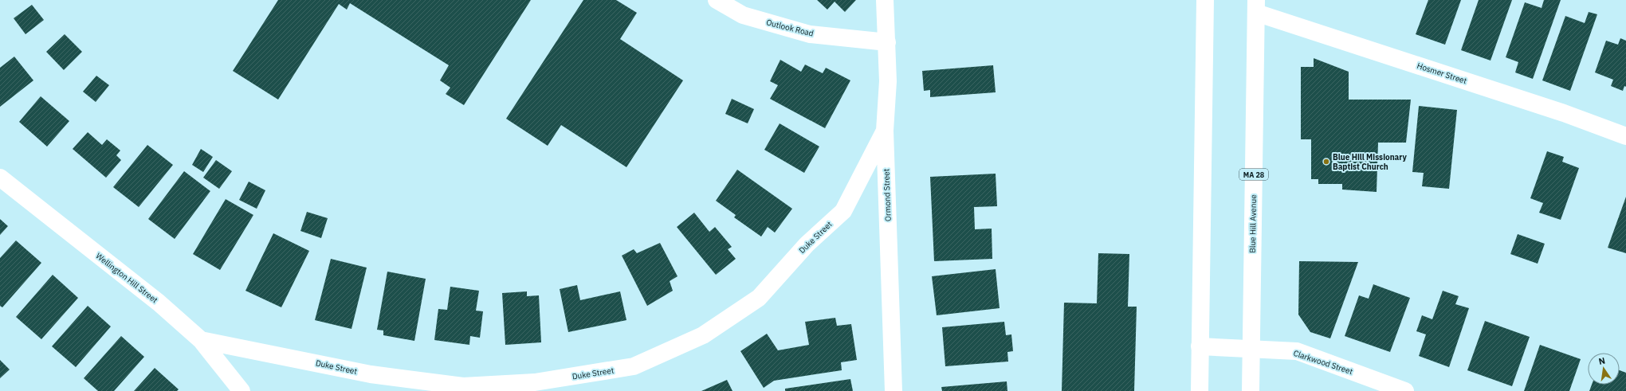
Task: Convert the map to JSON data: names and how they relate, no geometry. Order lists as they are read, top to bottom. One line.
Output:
{"streets":{"main road":["Outlook Road","Hosmer Street","MA 28","Ormond Street","Blue Hill Avenue","Duke Street","Wellington Hill Street","Clarkwood Street"]},"crossings":[["Outlook Road","Ormond Street"],["Hosmer Street","Blue Hill Avenue"],["Ormond Street","Duke Street"],["Blue Hill Avenue","Clarkwood Street"],["Duke Street","Wellington Hill Street"]],"places":["Blue Hill Missionary Baptist Church"],"north":"top"}
